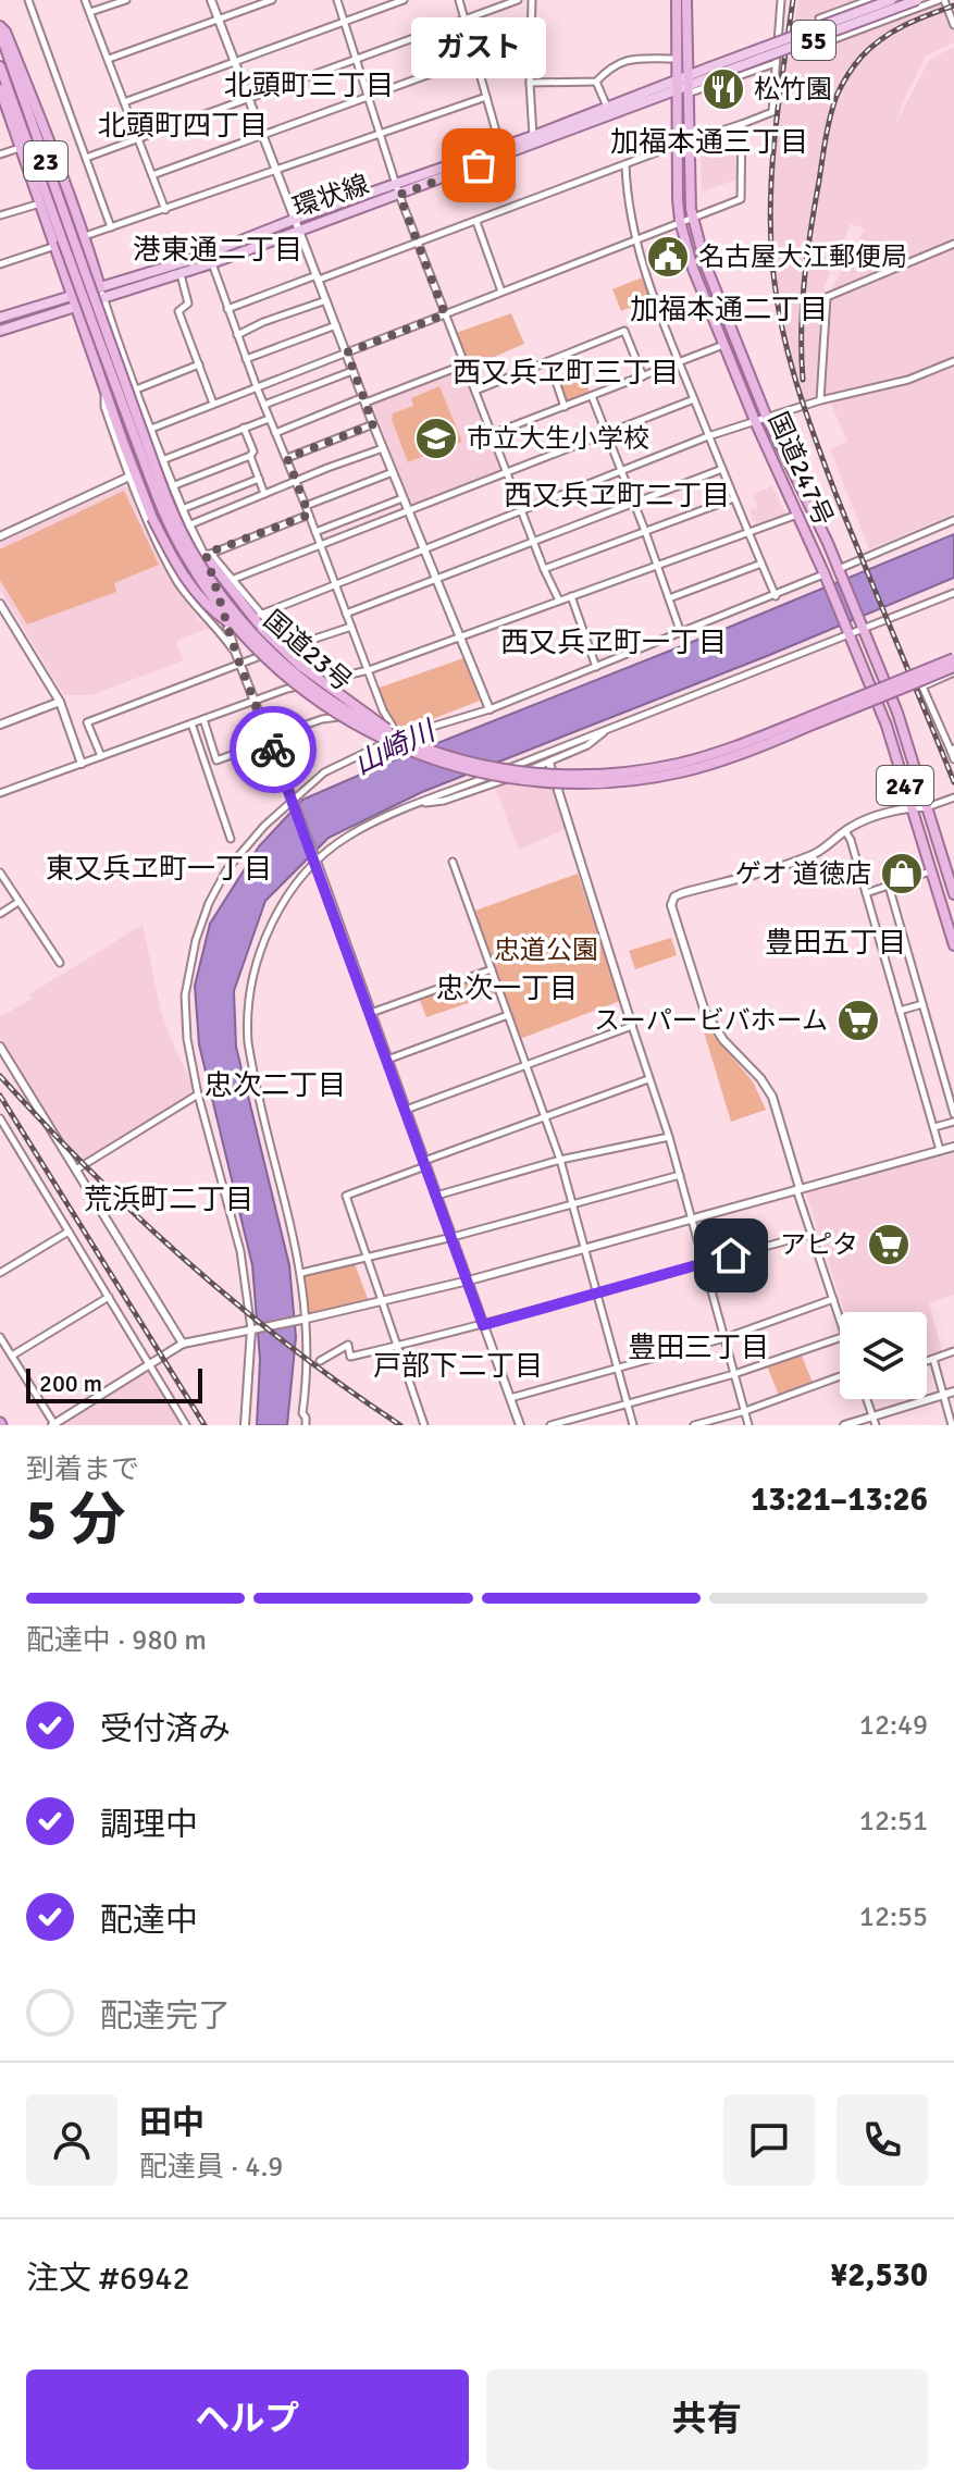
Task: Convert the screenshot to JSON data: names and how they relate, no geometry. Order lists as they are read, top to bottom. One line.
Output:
{"streets":{"highway":["23","国道247号","国道23号","247"],"main road":["55","環状線"]},"crossings":[["環状線","国道247号"]],"districts":["北頭町三丁目","北頭町四丁目","加福本通三丁目","港東通二丁目","加福本通二丁目","西又兵ヱ町三丁目","西又兵ヱ町二丁目","西又兵ヱ町一丁目","東又兵ヱ町一丁目","豊田五丁目","忠次一丁目","忠次二丁目","荒浜町二丁目","豊田三丁目","戸部下二丁目"],"water":["山崎川"],"parks":["忠道公園"],"places":{"restaurant":["松竹園"],"other":["ガスト"],"public building":["名古屋大江郵便局"],"school or university":["市立大生小学校"],"shop":["ゲオ 道徳店"],"supermarket":["スーパービバホーム","アピタ"]},"scale_bar":"200 m","page":{"bubble":"ガスト","scale":"200 m","heading":["5 分","到着まで","13:21–13:26"],"panel":["田中","配達員 · 4.9","注文 #6942","¥2,530"],"bar":"配達中 · 980 m","list":[["受付済み","12:49"],["調理中","12:51"],["配達中","12:55"],"配達完了"],"buttons":["ヘルプ","共有"]}}
